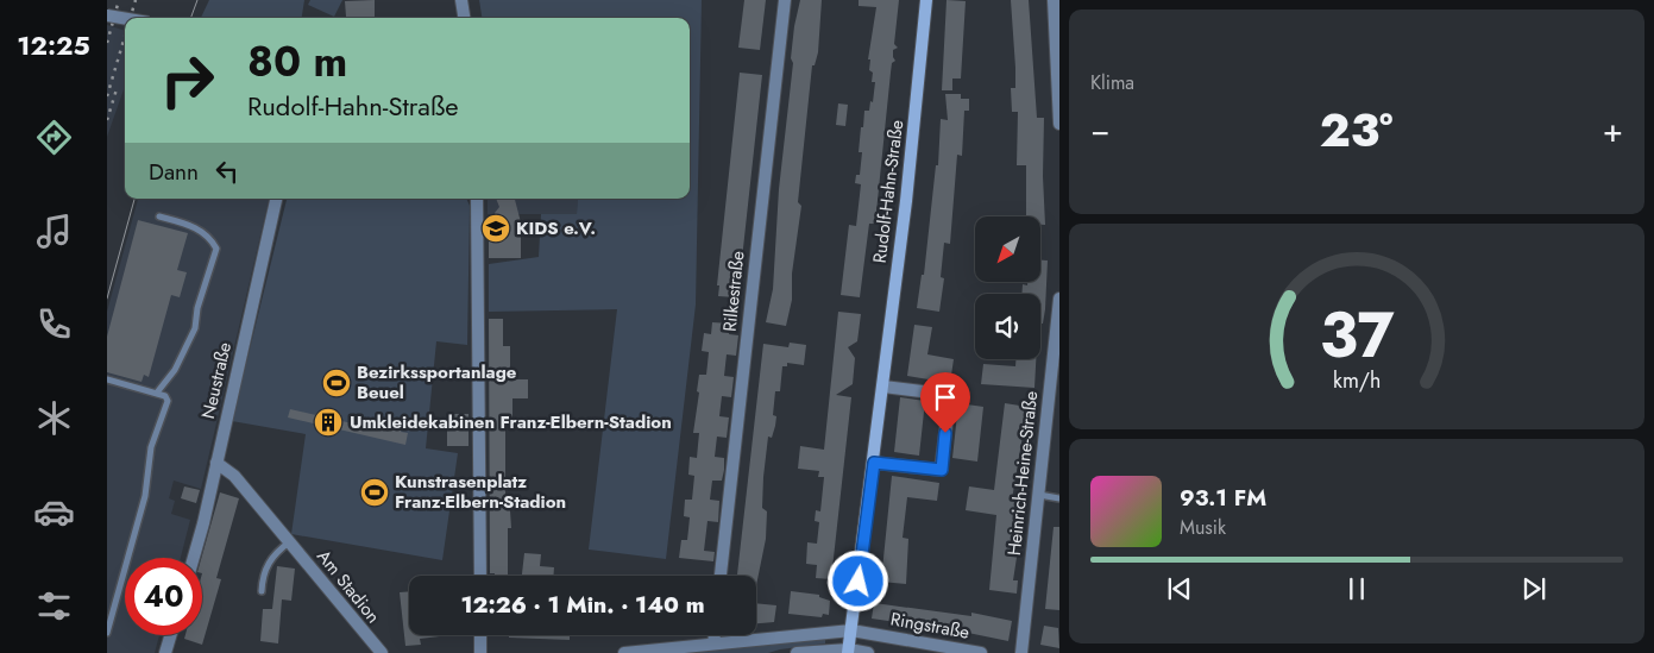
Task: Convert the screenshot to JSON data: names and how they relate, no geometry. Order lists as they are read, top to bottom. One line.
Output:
{"streets":{"street":["Rudolf-Hahn-Straße","Rilkestraße","Neustraße","Heinrich-Heine-Straße","Am Stadion","Ringstraße"]},"crossings":[["Rudolf-Hahn-Straße","Ringstraße"],["Neustraße","Am Stadion"]],"places":{"school or university":["KIDS e.V."],"sports":["Bezirkssportanlage Beuel","Kunstrasenplatz Franz-Elbern-Stadion"],"building":["Umkleidekabinen Franz-Elbern-Stadion"]},"north":"bottom left","page":{"tabs":"12:25","tile":"Klima","turn":["80 m","Rudolf-Hahn-Straße"],"heat":["−","23°","+"],"then":"Dann","song":["93.1 FM","Musik"],"limit":"40","trip":"12:26 · 1 Min. · 140 m","gauge":["37","km/h"]}}
